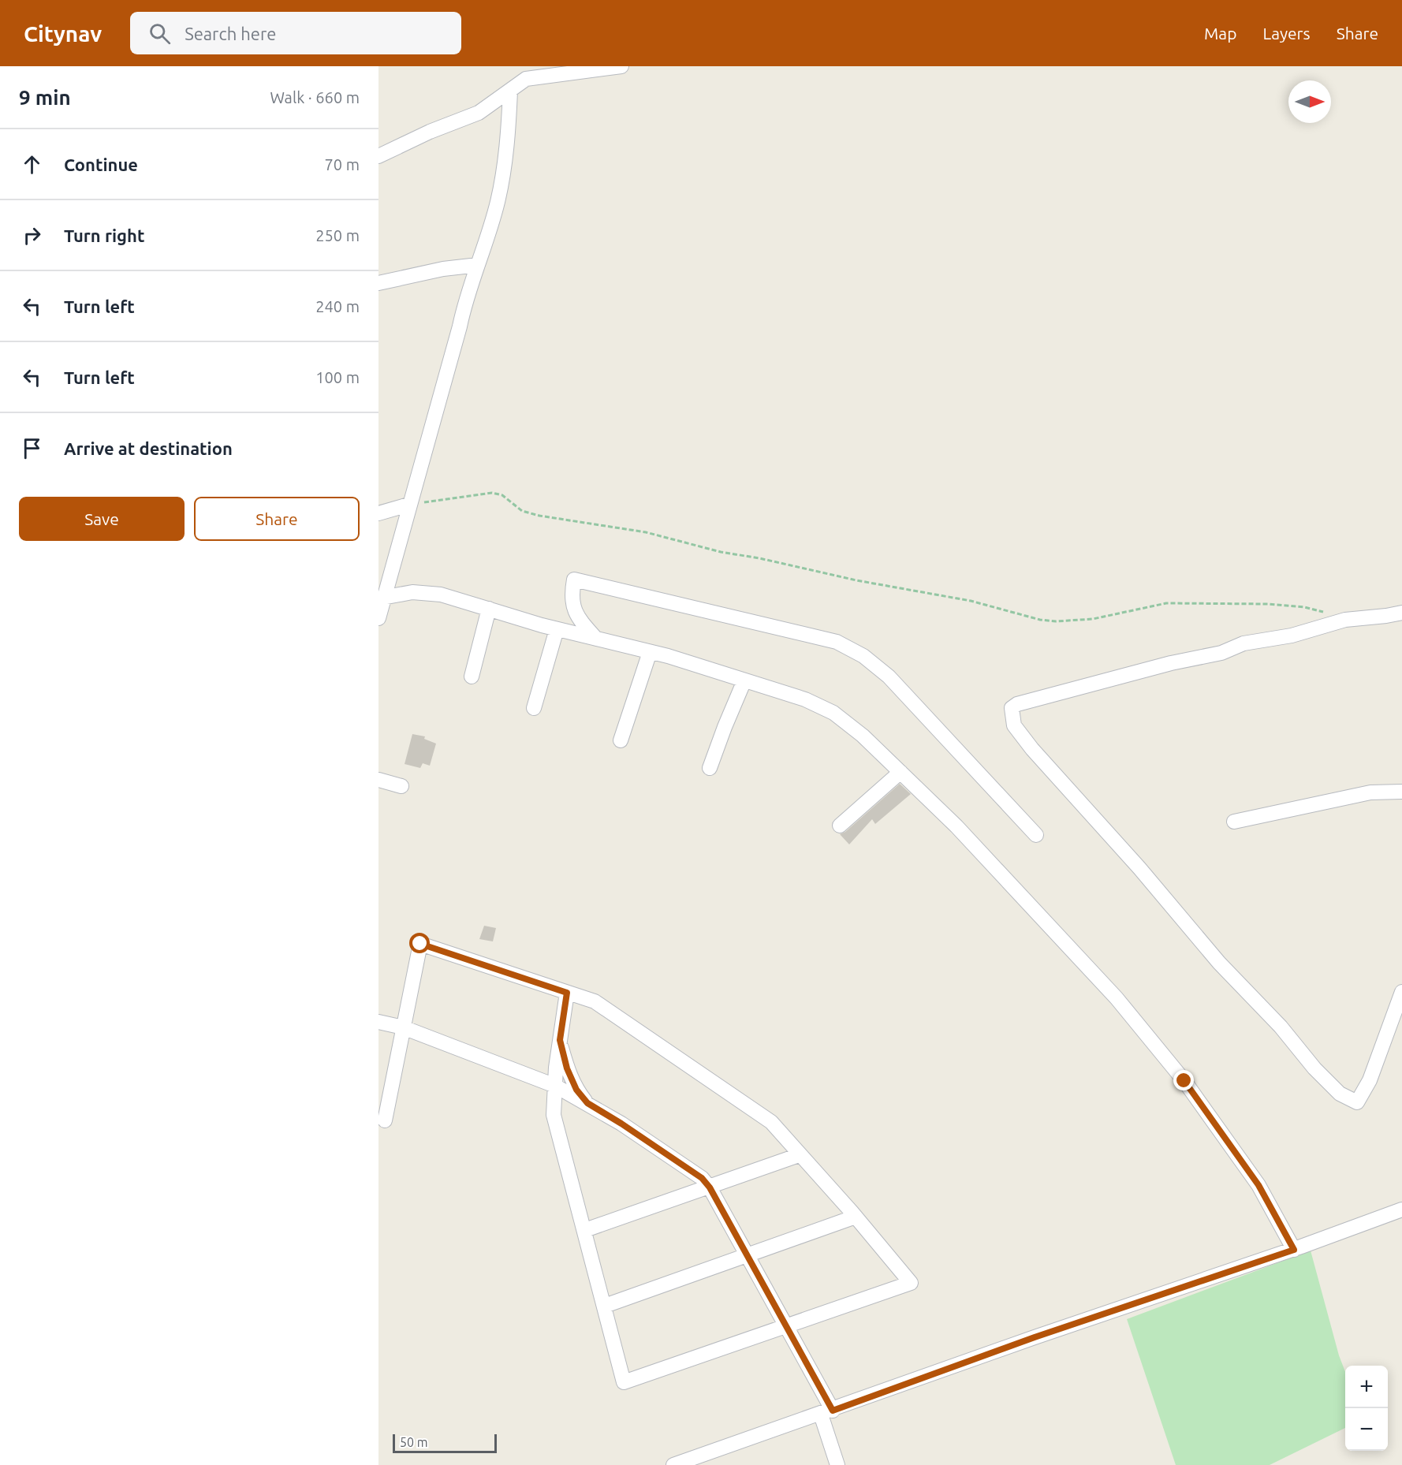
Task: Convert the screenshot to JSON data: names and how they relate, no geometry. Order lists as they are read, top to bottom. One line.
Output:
{"scale_bar":"50 m","north":"right","page":{"header":"Citynav","search":"Search here","nav":["Map","Layers","Share"],"heading":["9 min","Walk · 660 m"],"list":[["Continue","70 m"],["Turn right","250 m"],["Turn left","240 m"],["Turn left","100 m"],"Arrive at destination"],"buttons":["Save","Share"],"map_buttons":["+","−"],"scale":"50 m"}}
